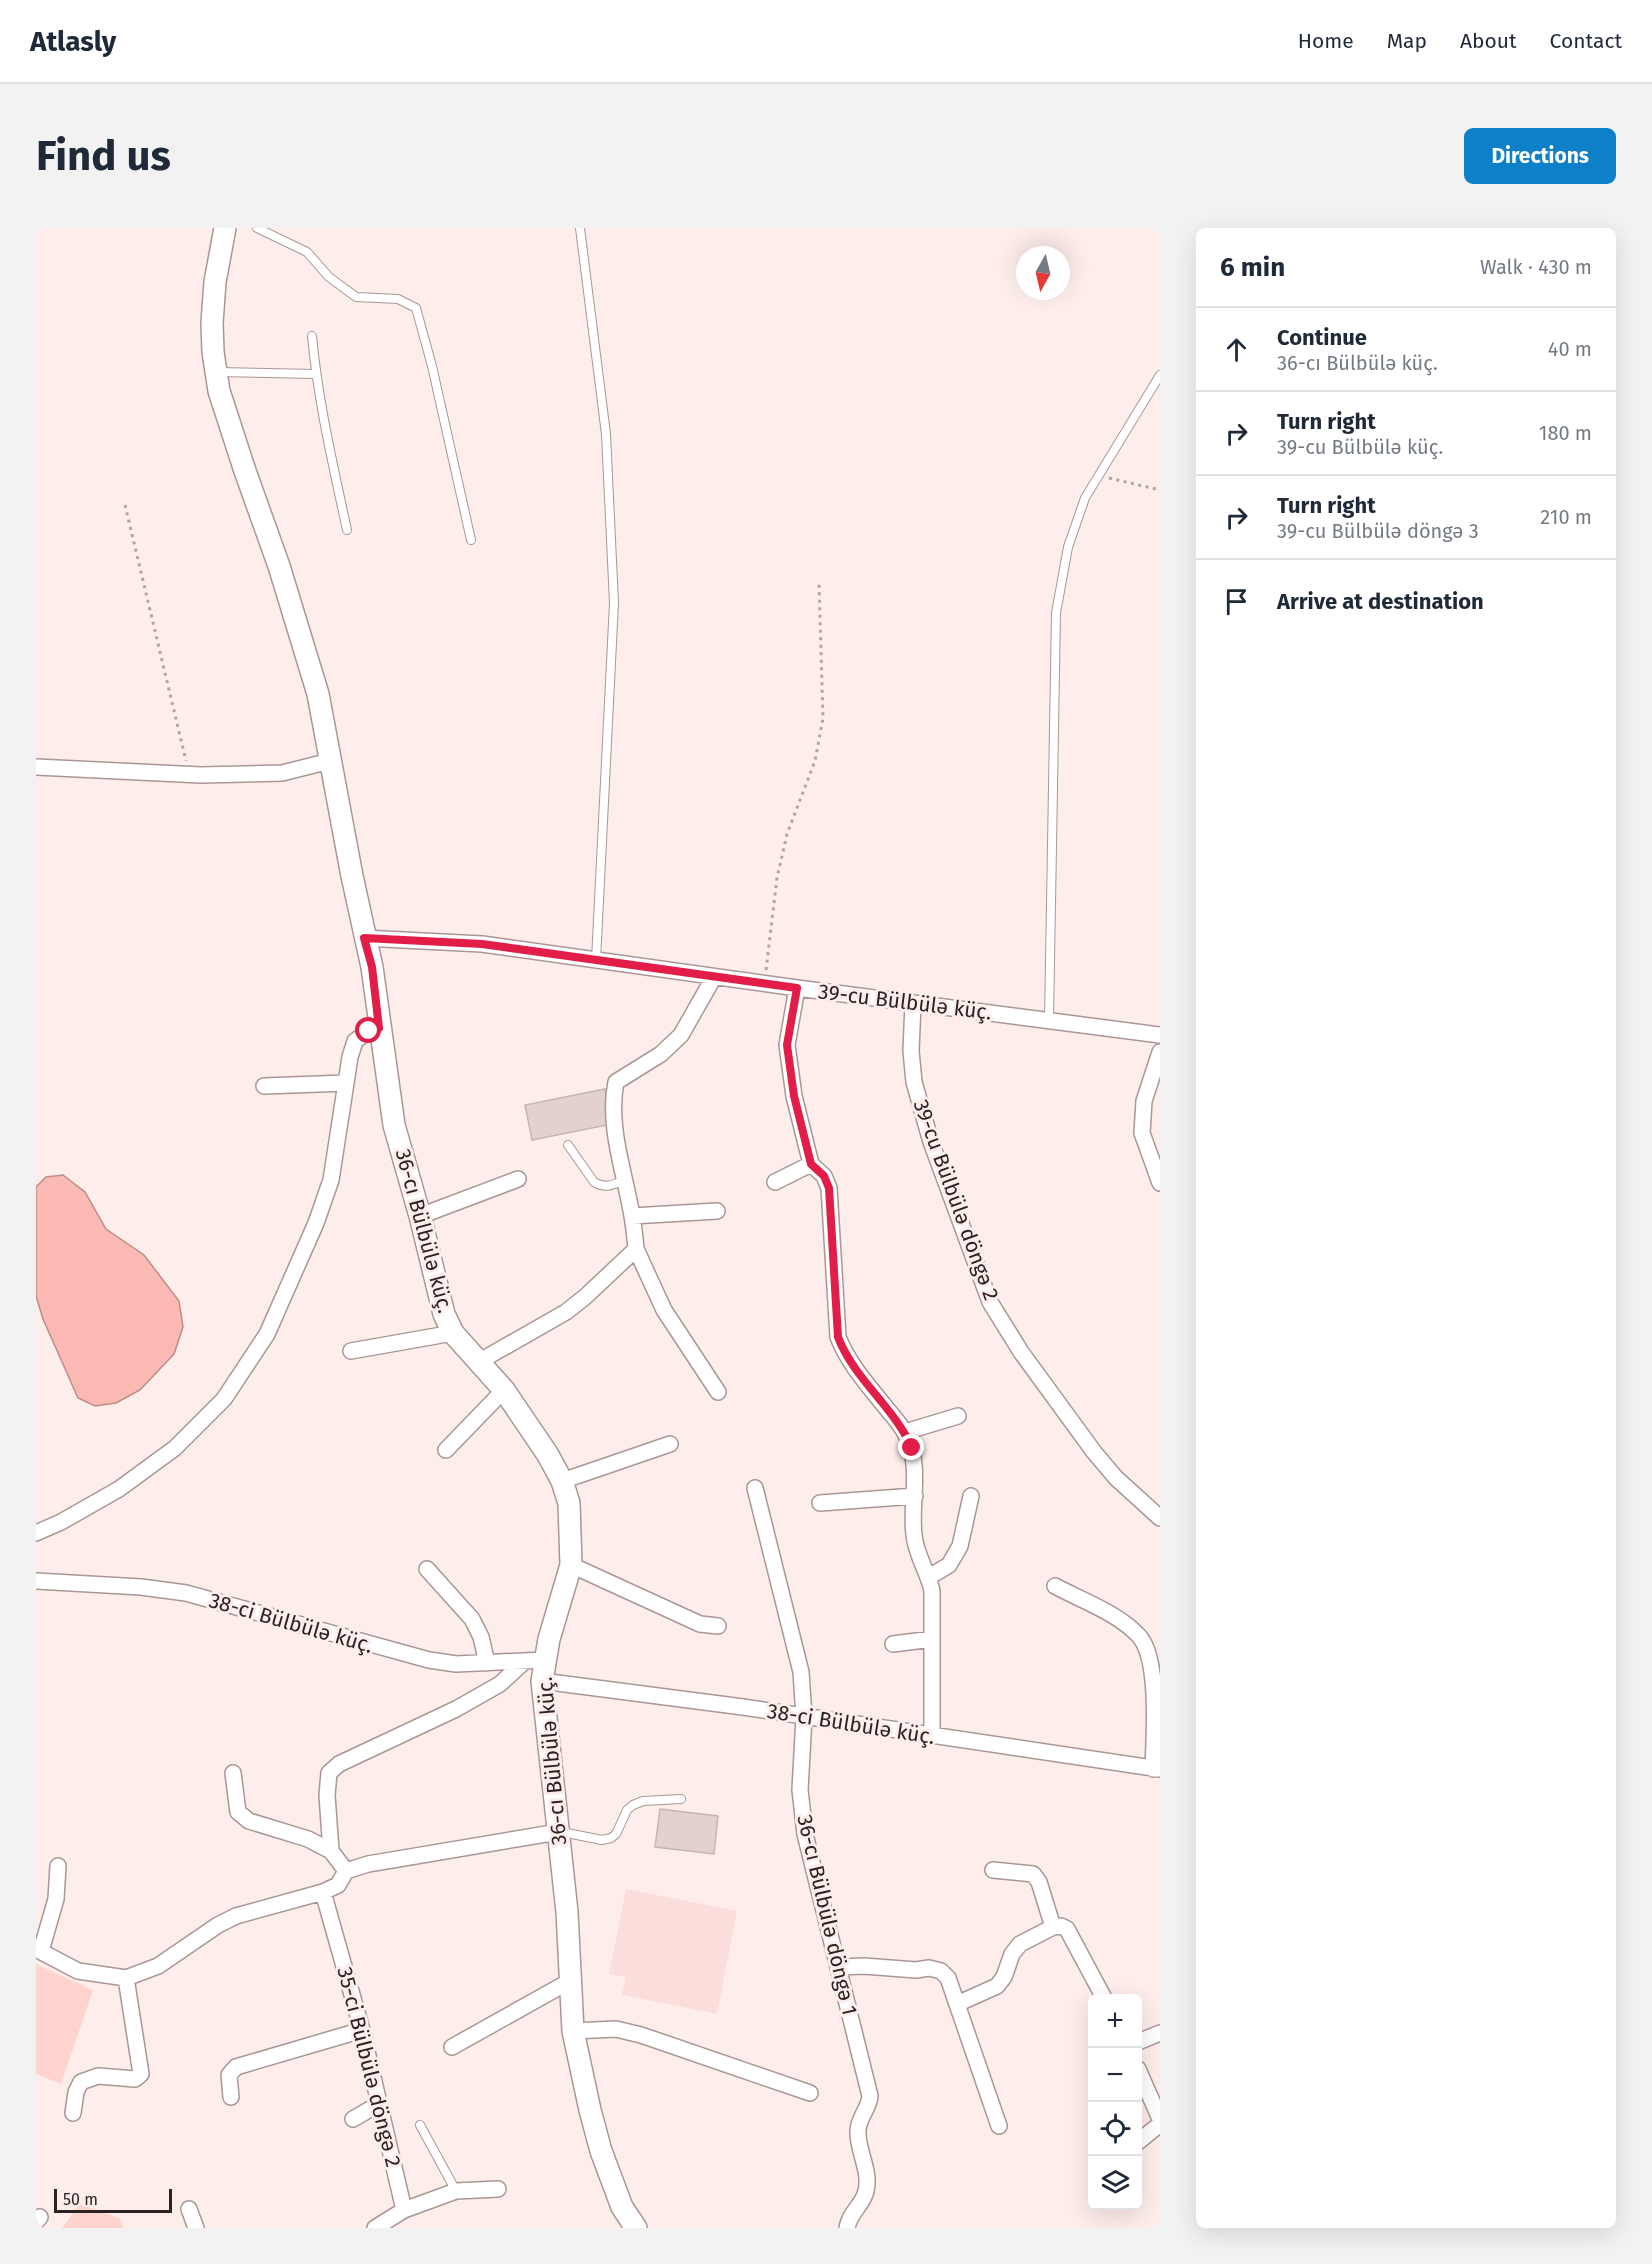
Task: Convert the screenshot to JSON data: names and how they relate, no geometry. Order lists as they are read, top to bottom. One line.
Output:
{"streets":{"street":["39-cu Bülbülə küç.","39-cu Bülbülə döngə 2","36-cı Bülbülə küç.","38-ci Bülbülə küç.","36-cı Bülbülə döngə 1","35-ci Bülbülə döngə 2"]},"crossings":[["39-cu Bülbülə küç.","39-cu Bülbülə döngə 2"],["39-cu Bülbülə küç.","36-cı Bülbülə küç."],["36-cı Bülbülə küç.","38-ci Bülbülə küç."],["38-ci Bülbülə küç.","36-cı Bülbülə döngə 1"]],"scale_bar":"50 m","north":"bottom","page":{"header":"Atlasly","nav":["Home","Map","About","Contact"],"buttons":"Directions","title":"Find us","heading":["6 min","Walk · 430 m"],"list":[["Continue","36-cı Bülbülə küç.","40 m"],["Turn right","39-cu Bülbülə küç.","180 m"],["Turn right","39-cu Bülbülə döngə 3","210 m"],"Arrive at destination"],"map_buttons":["+","−"],"scale":"50 m"}}
